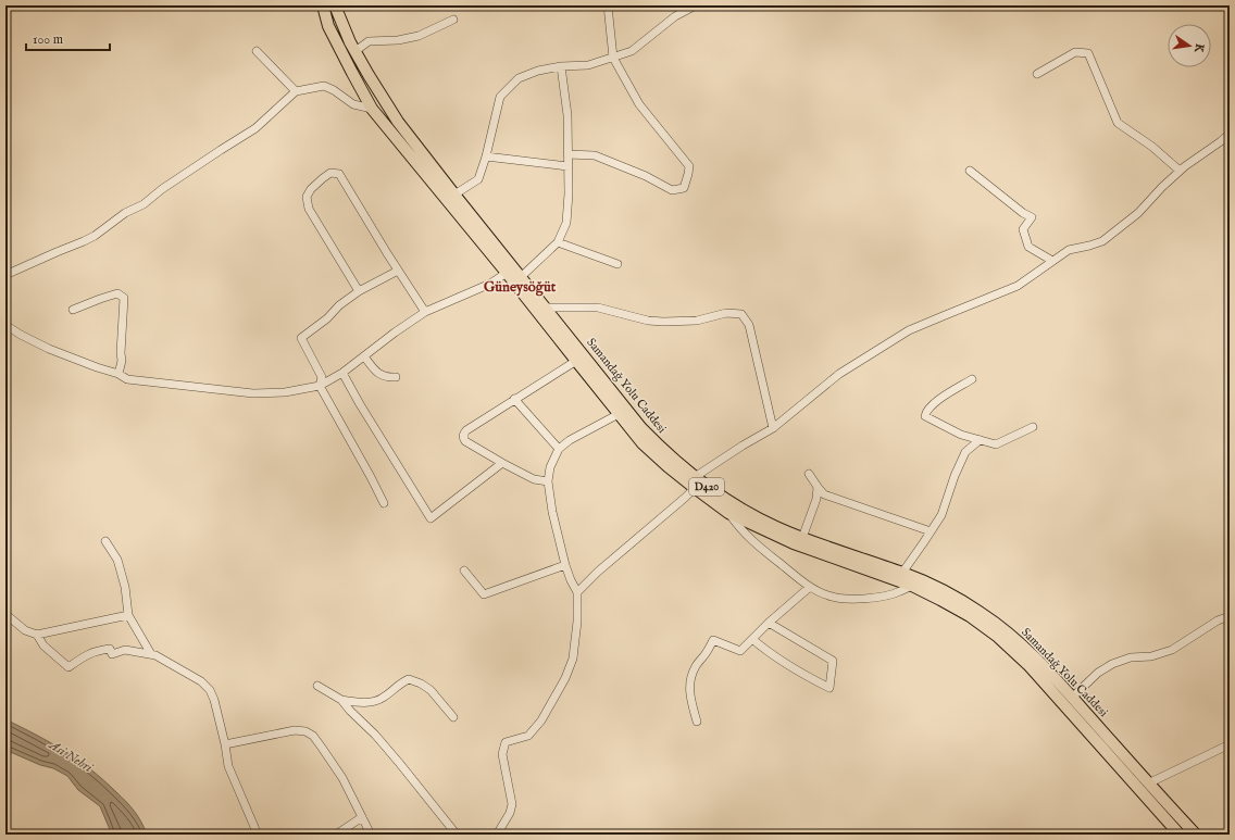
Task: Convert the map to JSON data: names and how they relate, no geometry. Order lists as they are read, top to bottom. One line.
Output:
{"streets":{"highway":["Samandağ Yolu Caddesi","D420"]},"districts":["Güneysöğüt"],"water":["Asi Nehri"],"scale_bar":"100 m","north":"right"}
